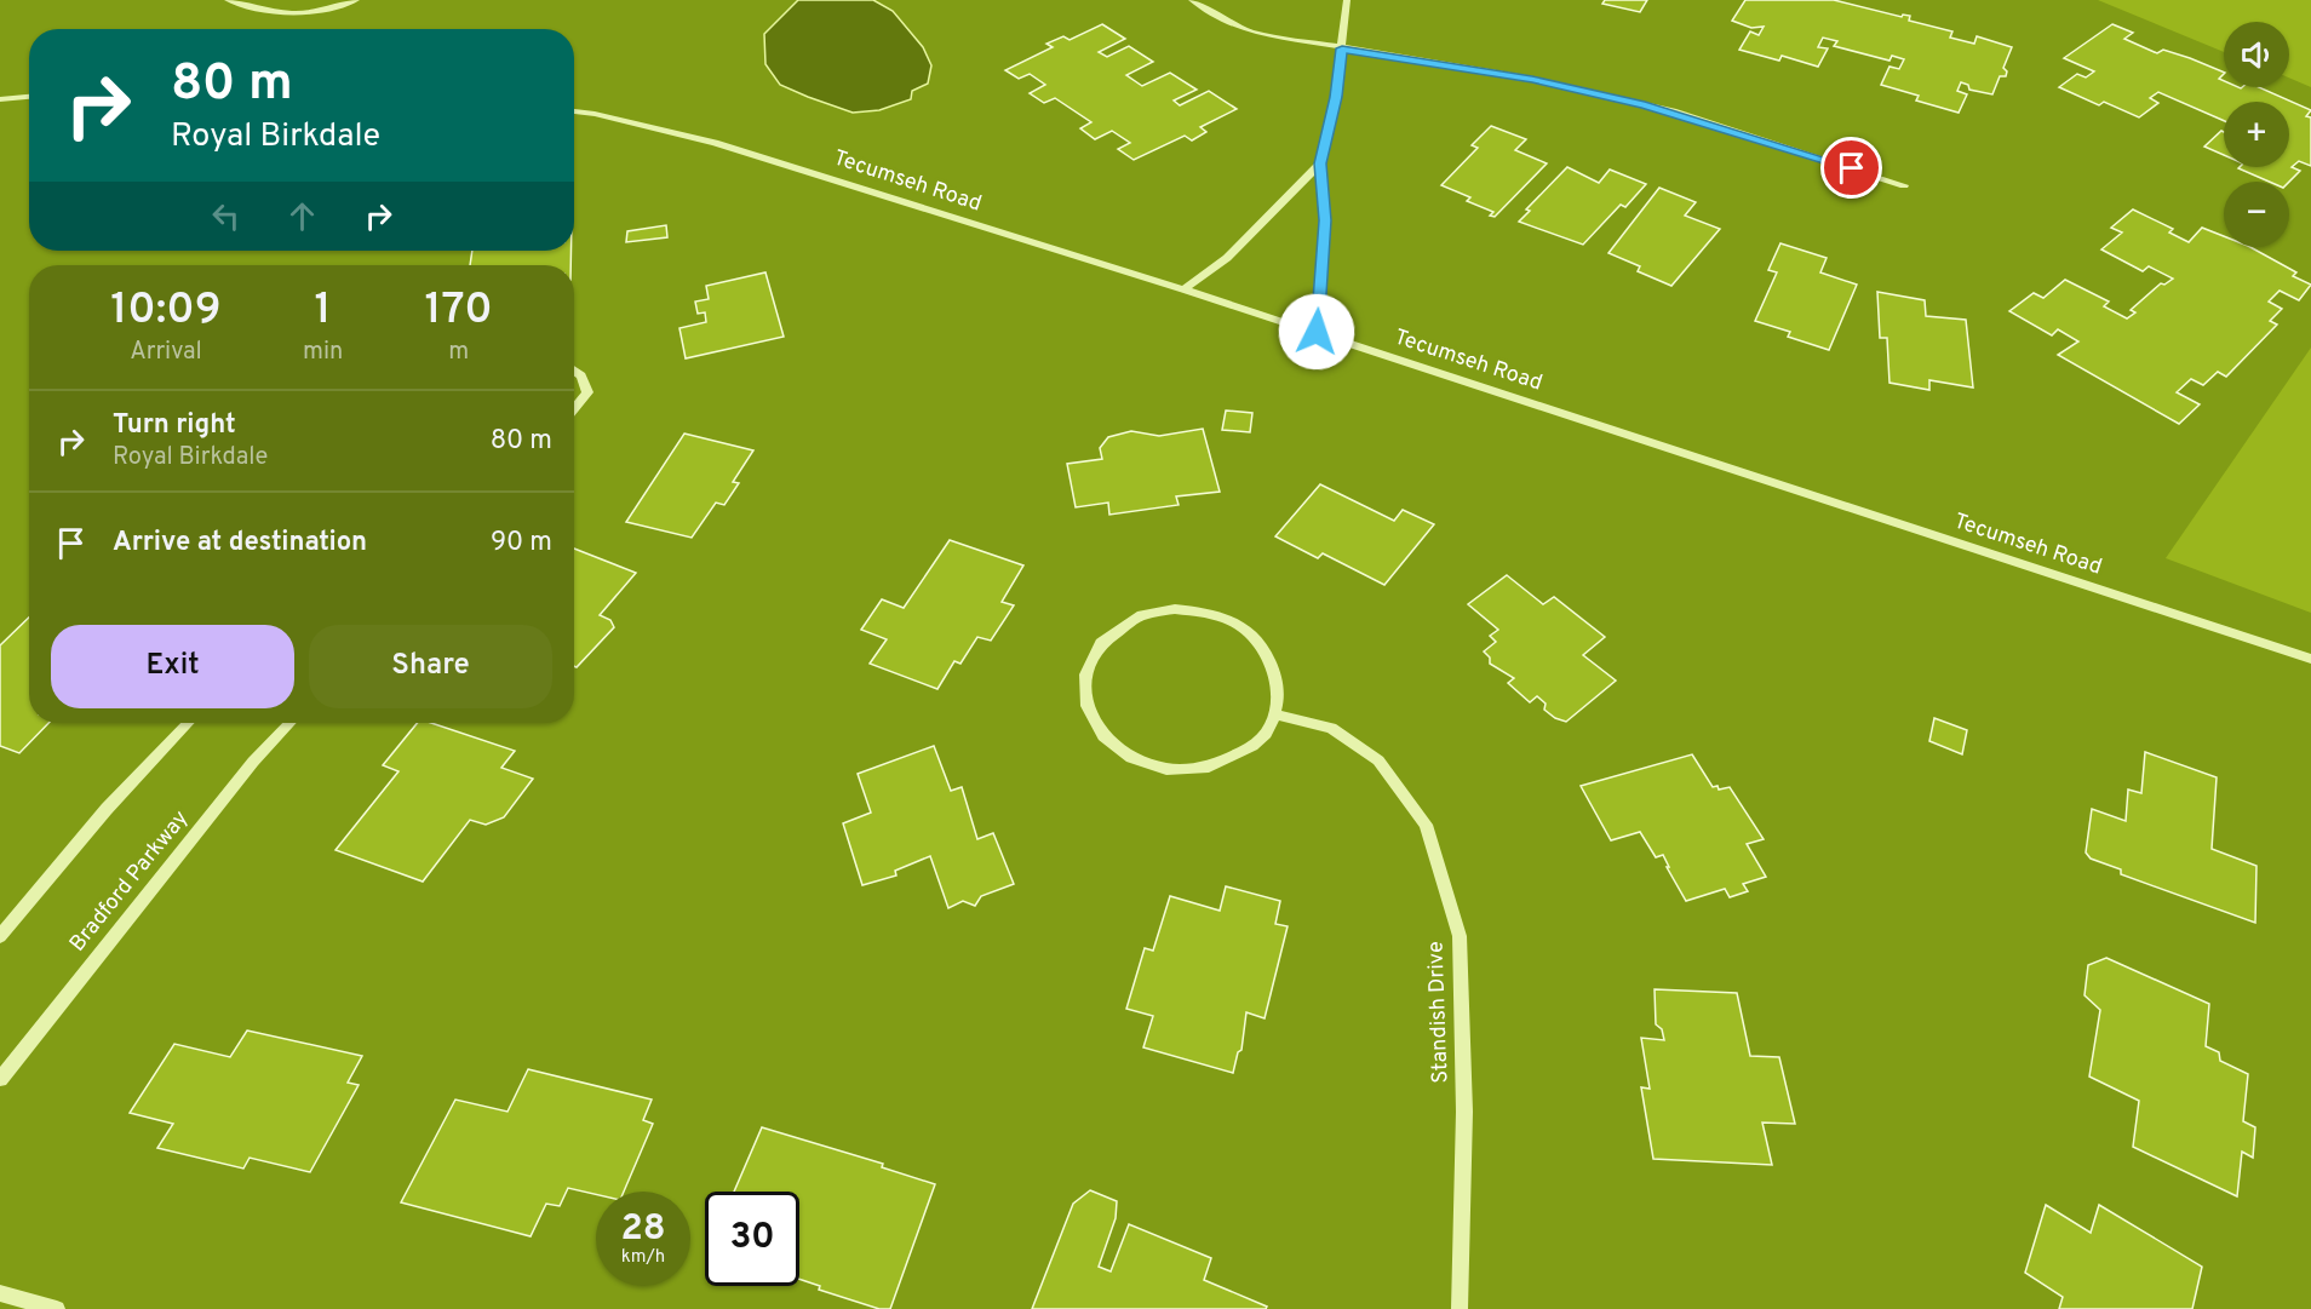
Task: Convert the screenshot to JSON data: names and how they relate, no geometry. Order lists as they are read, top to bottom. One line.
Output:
{"streets":{"street":["Tecumseh Road","Bradford Parkway","Standish Drive"]},"page":{"map_buttons":["+","−"],"turn":["80 m","Royal Birkdale"],"eta":["10:09","Arrival","1","min","170","m"],"list":[{"name":"Turn right","note":"Royal Birkdale","value":"80 m"},{"name":"Arrive at destination","value":"90 m"}],"buttons":["Exit","Share"],"speed":"28 km/h","limit":"30"}}
